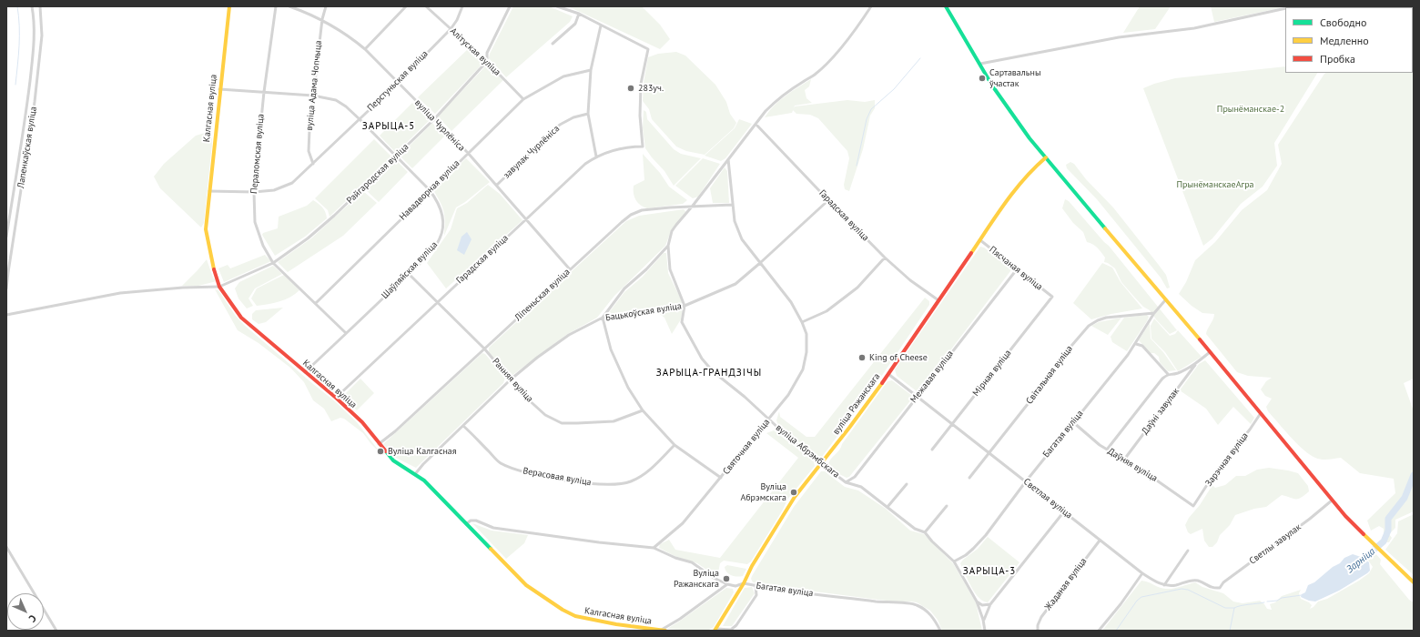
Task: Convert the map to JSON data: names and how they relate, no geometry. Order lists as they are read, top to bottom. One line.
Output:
{"streets":{"street":["Алітуская вуліца","Перстуньская вуліца","вуліца Адама Чопчыца","Калгасная вуліца","вуліца Чурлёніса","Лапенкаўская вуліца","завулак Чурлёніса","Пераломская вуліца","Райгародская вуліца","Навадворная вуліца","Гарадская вуліца","Пясчаная вуліца","Шаўляйская вуліца","Ліпеньская вуліца","Бацькоўская вуліца","Мірная вуліца","Світальная вуліца","Межавая вуліца","Ранняя вуліца","вуліца Ражанскага","Даўні завулак","Багатая вуліца","Святочная вуліца","вуліца Абрэмбскага","Зарэчная вуліца","Даўняя вуліца","Верасовая вуліца","Светлая вуліца","Светлы завулак","Жаданая вуліца"]},"crossings":[["Алітуская вуліца","Перстуньская вуліца"],["Алітуская вуліца","Райгародская вуліца"],["Алітуская вуліца","Навадворная вуліца"],["Перстуньская вуліца","вуліца Адама Чопчыца"],["Перстуньская вуліца","Калгасная вуліца"],["Перстуньская вуліца","вуліца Чурлёніса"],["Перстуньская вуліца","Пераломская вуліца"],["Перстуньская вуліца","Шаўляйская вуліца"],["вуліца Адама Чопчыца","вуліца Чурлёніса"],["вуліца Адама Чопчыца","Шаўляйская вуліца"],["Калгасная вуліца","Райгародская вуліца"],["Калгасная вуліца","Гарадская вуліца"],["Калгасная вуліца","Шаўляйская вуліца"],["Калгасная вуліца","Ліпеньская вуліца"],["Калгасная вуліца","Бацькоўская вуліца"],["вуліца Чурлёніса","завулак Чурлёніса"],["вуліца Чурлёніса","Райгародская вуліца"],["вуліца Чурлёніса","Навадворная вуліца"],["вуліца Чурлёніса","Гарадская вуліца"],["вуліца Чурлёніса","Ліпеньская вуліца"],["Пераломская вуліца","Райгародская вуліца"],["Пераломская вуліца","Навадворная вуліца"],["Пераломская вуліца","Шаўляйская вуліца"],["Райгародская вуліца","Шаўляйская вуліца"],["Навадворная вуліца","Шаўляйская вуліца"],["Гарадская вуліца","Бацькоўская вуліца"],["Гарадская вуліца","Ранняя вуліца"],["Гарадская вуліца","вуліца Ражанскага"],["Пясчаная вуліца","Мірная вуліца"],["Пясчаная вуліца","Межавая вуліца"],["Пясчаная вуліца","вуліца Ражанскага"],["Шаўляйская вуліца","Ранняя вуліца"],["Ліпеньская вуліца","Ранняя вуліца"],["Ліпеньская вуліца","Святочная вуліца"],["Бацькоўская вуліца","Ранняя вуліца"],["Бацькоўская вуліца","Святочная вуліца"],["Бацькоўская вуліца","вуліца Абрэмбскага"],["Бацькоўская вуліца","Верасовая вуліца"],["Мірная вуліца","Светлая вуліца"],["Світальная вуліца","Багатая вуліца"],["Світальная вуліца","Светлая вуліца"],["Межавая вуліца","вуліца Абрэмбскага"],["Межавая вуліца","Светлая вуліца"],["вуліца Ражанскага","Багатая вуліца"],["вуліца Ражанскага","вуліца Абрэмбскага"],["вуліца Ражанскага","Светлая вуліца"],["Даўні завулак","Даўняя вуліца"],["Багатая вуліца","Святочная вуліца"],["Багатая вуліца","вуліца Абрэмбскага"],["Багатая вуліца","Даўняя вуліца"],["Багатая вуліца","Светлая вуліца"],["Святочная вуліца","вуліца Абрэмбскага"],["Зарэчная вуліца","Даўняя вуліца"],["Светлая вуліца","Светлы завулак"],["Светлая вуліца","Жаданая вуліца"]],"districts":["ЗАРЫЦА-5","ЗАРЫЦА-ГРАНДЗІЧЫ","ЗАРЫЦА-3"],"water":["Зарніца"],"parks":["Прынёманскае-2","ПрынёманскаеАгра"],"places":["Сартавальны ўчастак","283уч.","King of Cheese","Вуліца Калгасная","Вуліца Абрэмскага","Вуліца Ражанскага"],"legend":["Свободно","Медленно","Пробка"],"north":"bottom right"}
